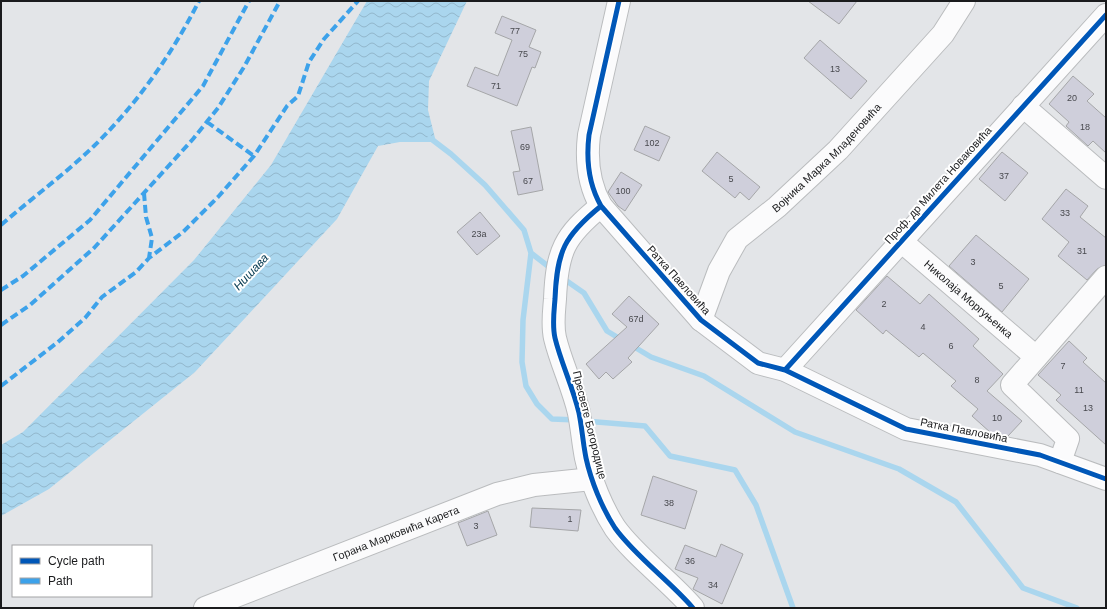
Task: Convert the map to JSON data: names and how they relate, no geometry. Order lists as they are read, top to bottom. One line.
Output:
{"streets":{"street":["Војника Марка Младеновића","Проф. др Милета Новаковића","Ратка Павловића","Николаја Моргуњенка","Пресвете Богородице","Горана Марковића Карета"]},"crossings":[["Војника Марка Младеновића","Ратка Павловића"],["Проф. др Милета Новаковића","Ратка Павловића"],["Проф. др Милета Новаковића","Николаја Моргуњенка"],["Ратка Павловића","Пресвете Богородице"],["Пресвете Богородице","Горана Марковића Карета"]],"water":["Нишава"],"house_numbers":["77","75","13","71","20","18","102","69","37","5","67","100","33","23a","31","3","5","2","67d","4","6","7","8","11","13","10","38","1","3","36","34"],"legend":["Cycle path","Path"]}
